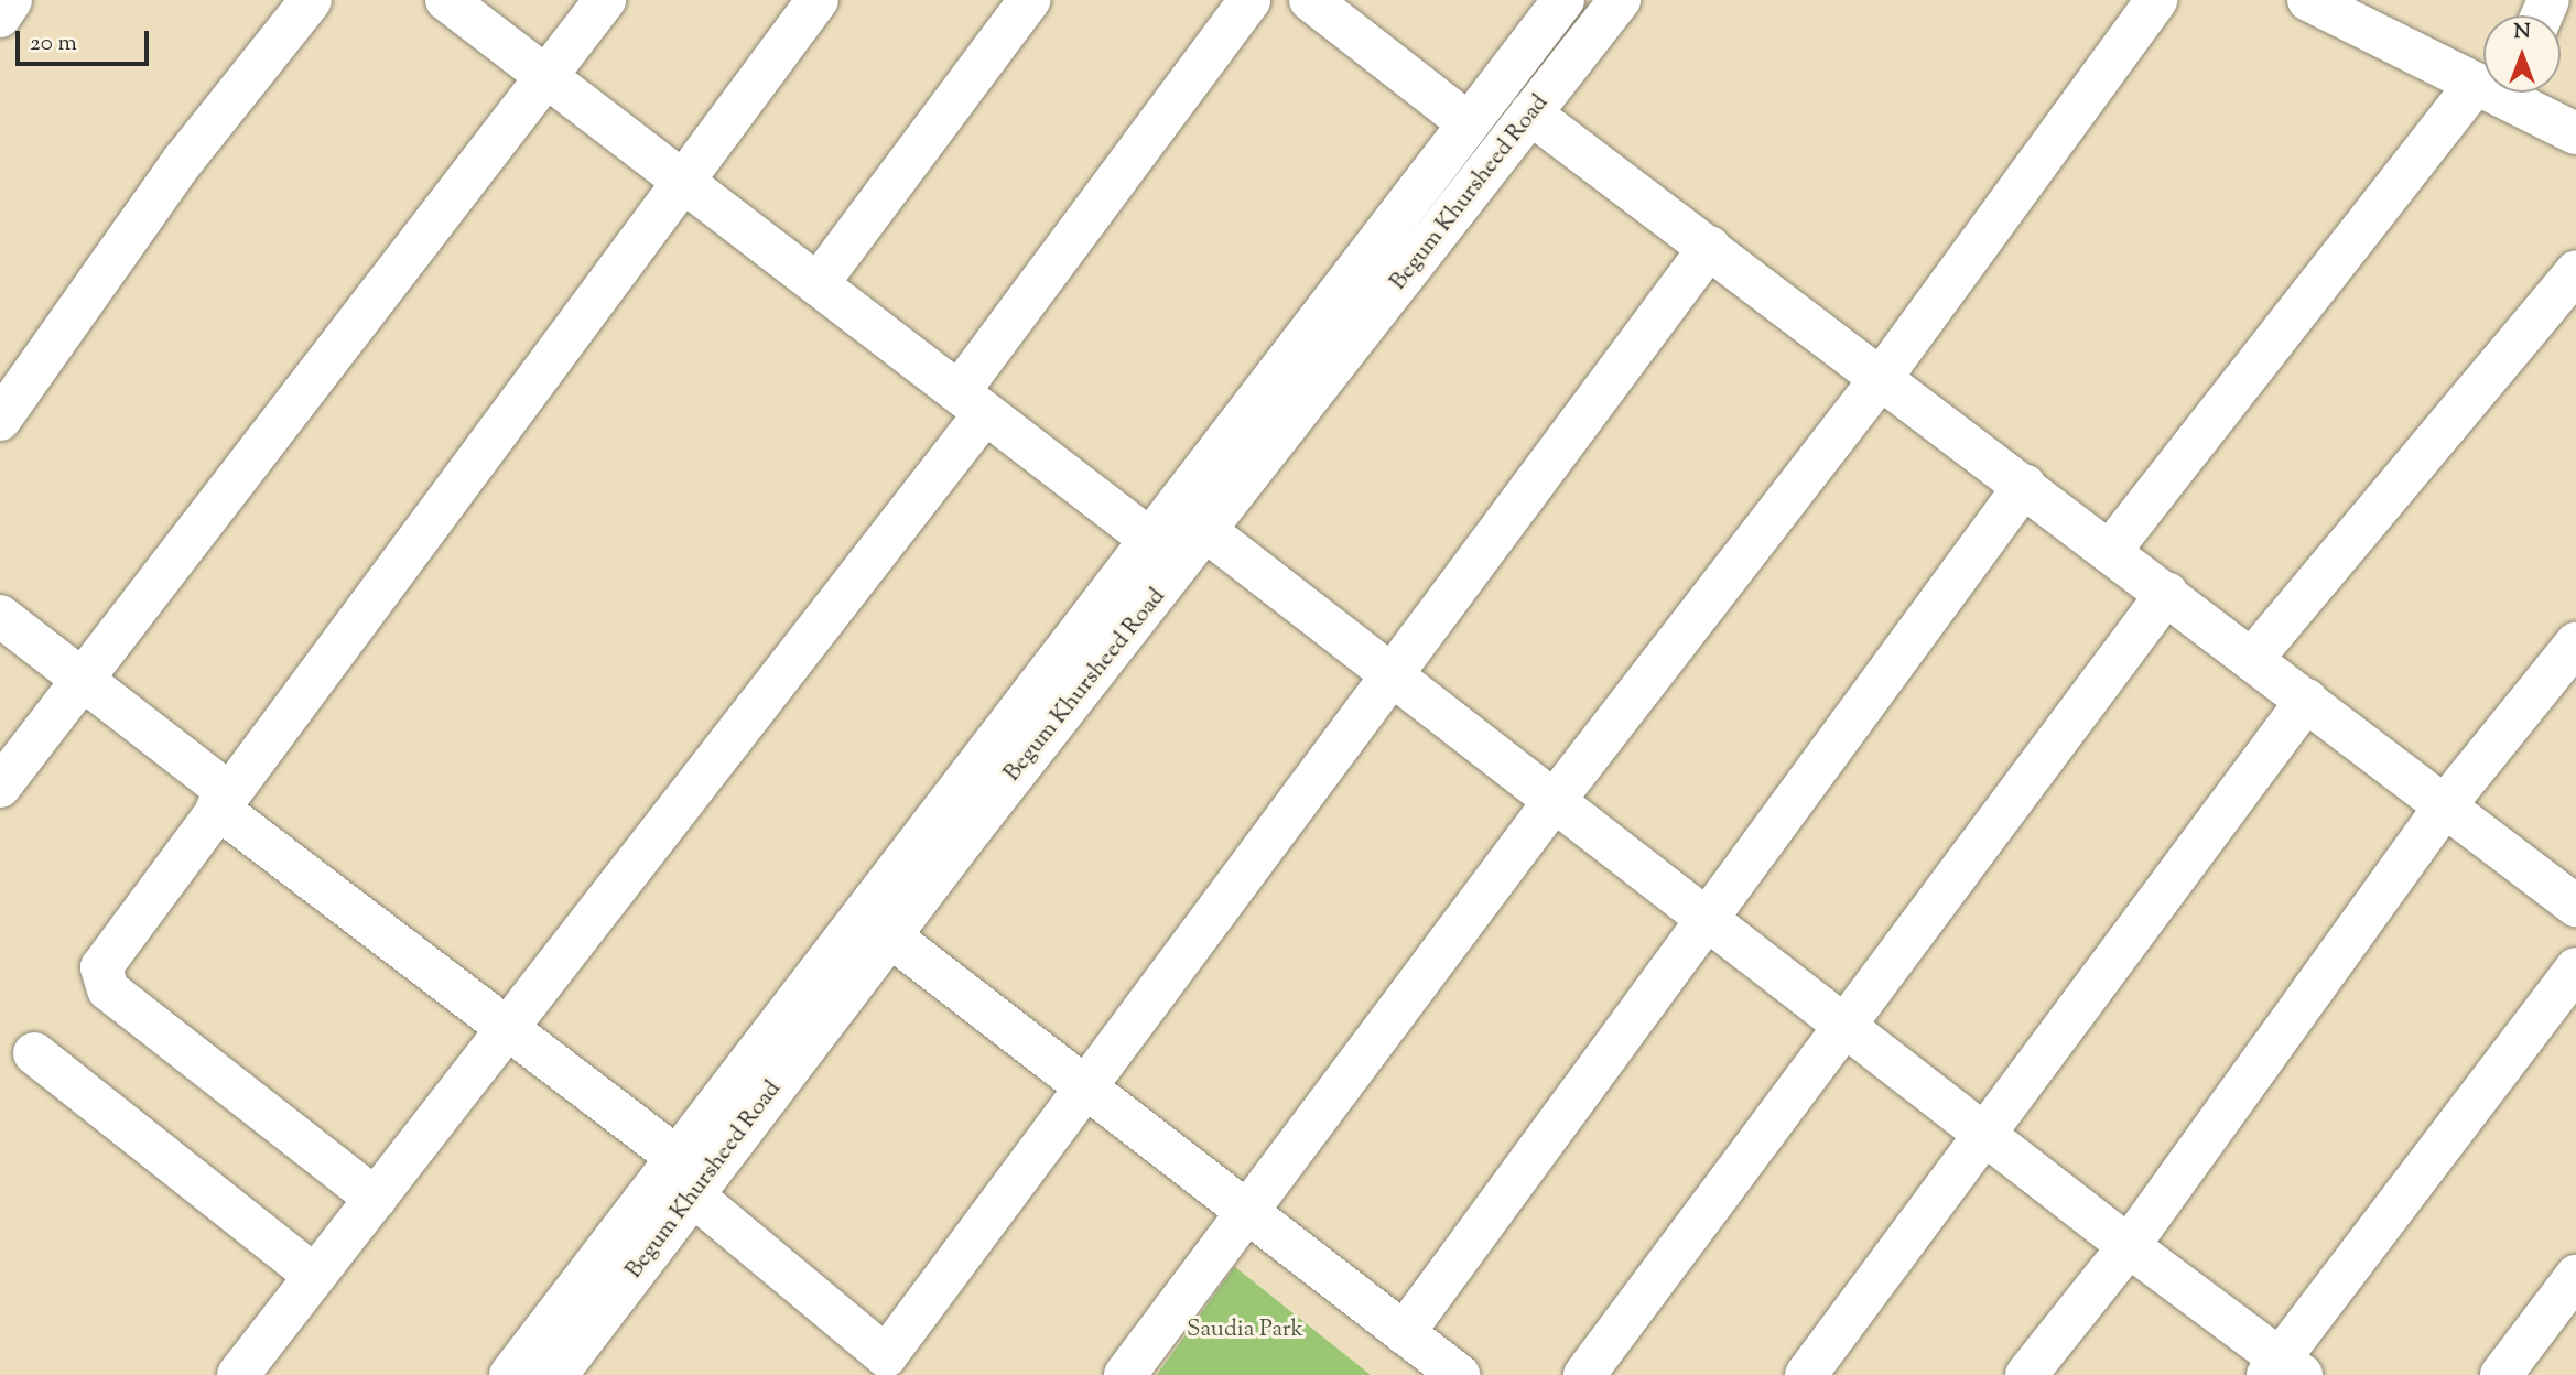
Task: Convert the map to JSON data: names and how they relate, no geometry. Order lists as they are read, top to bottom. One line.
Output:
{"streets":{"street":["Begum Khursheed Road"]},"parks":["Saudia Park"],"scale_bar":"20 m","north":"top"}
